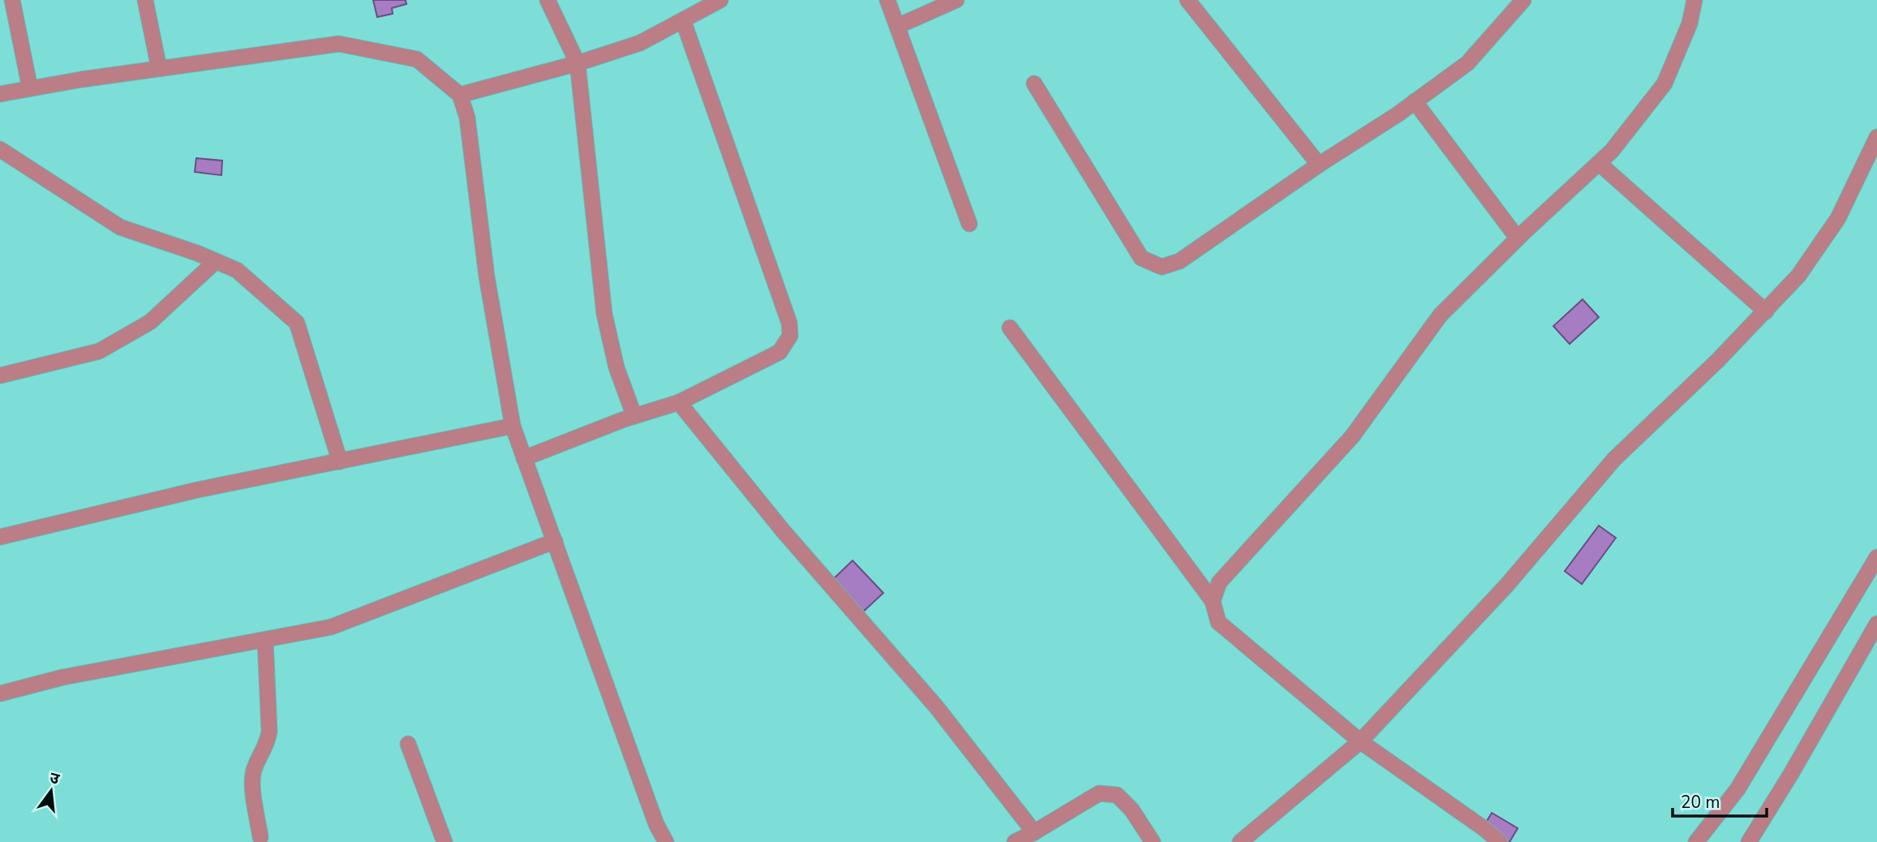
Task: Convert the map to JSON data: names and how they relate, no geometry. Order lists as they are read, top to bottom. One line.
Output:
{"scale_bar":"20 m","north":"top"}
